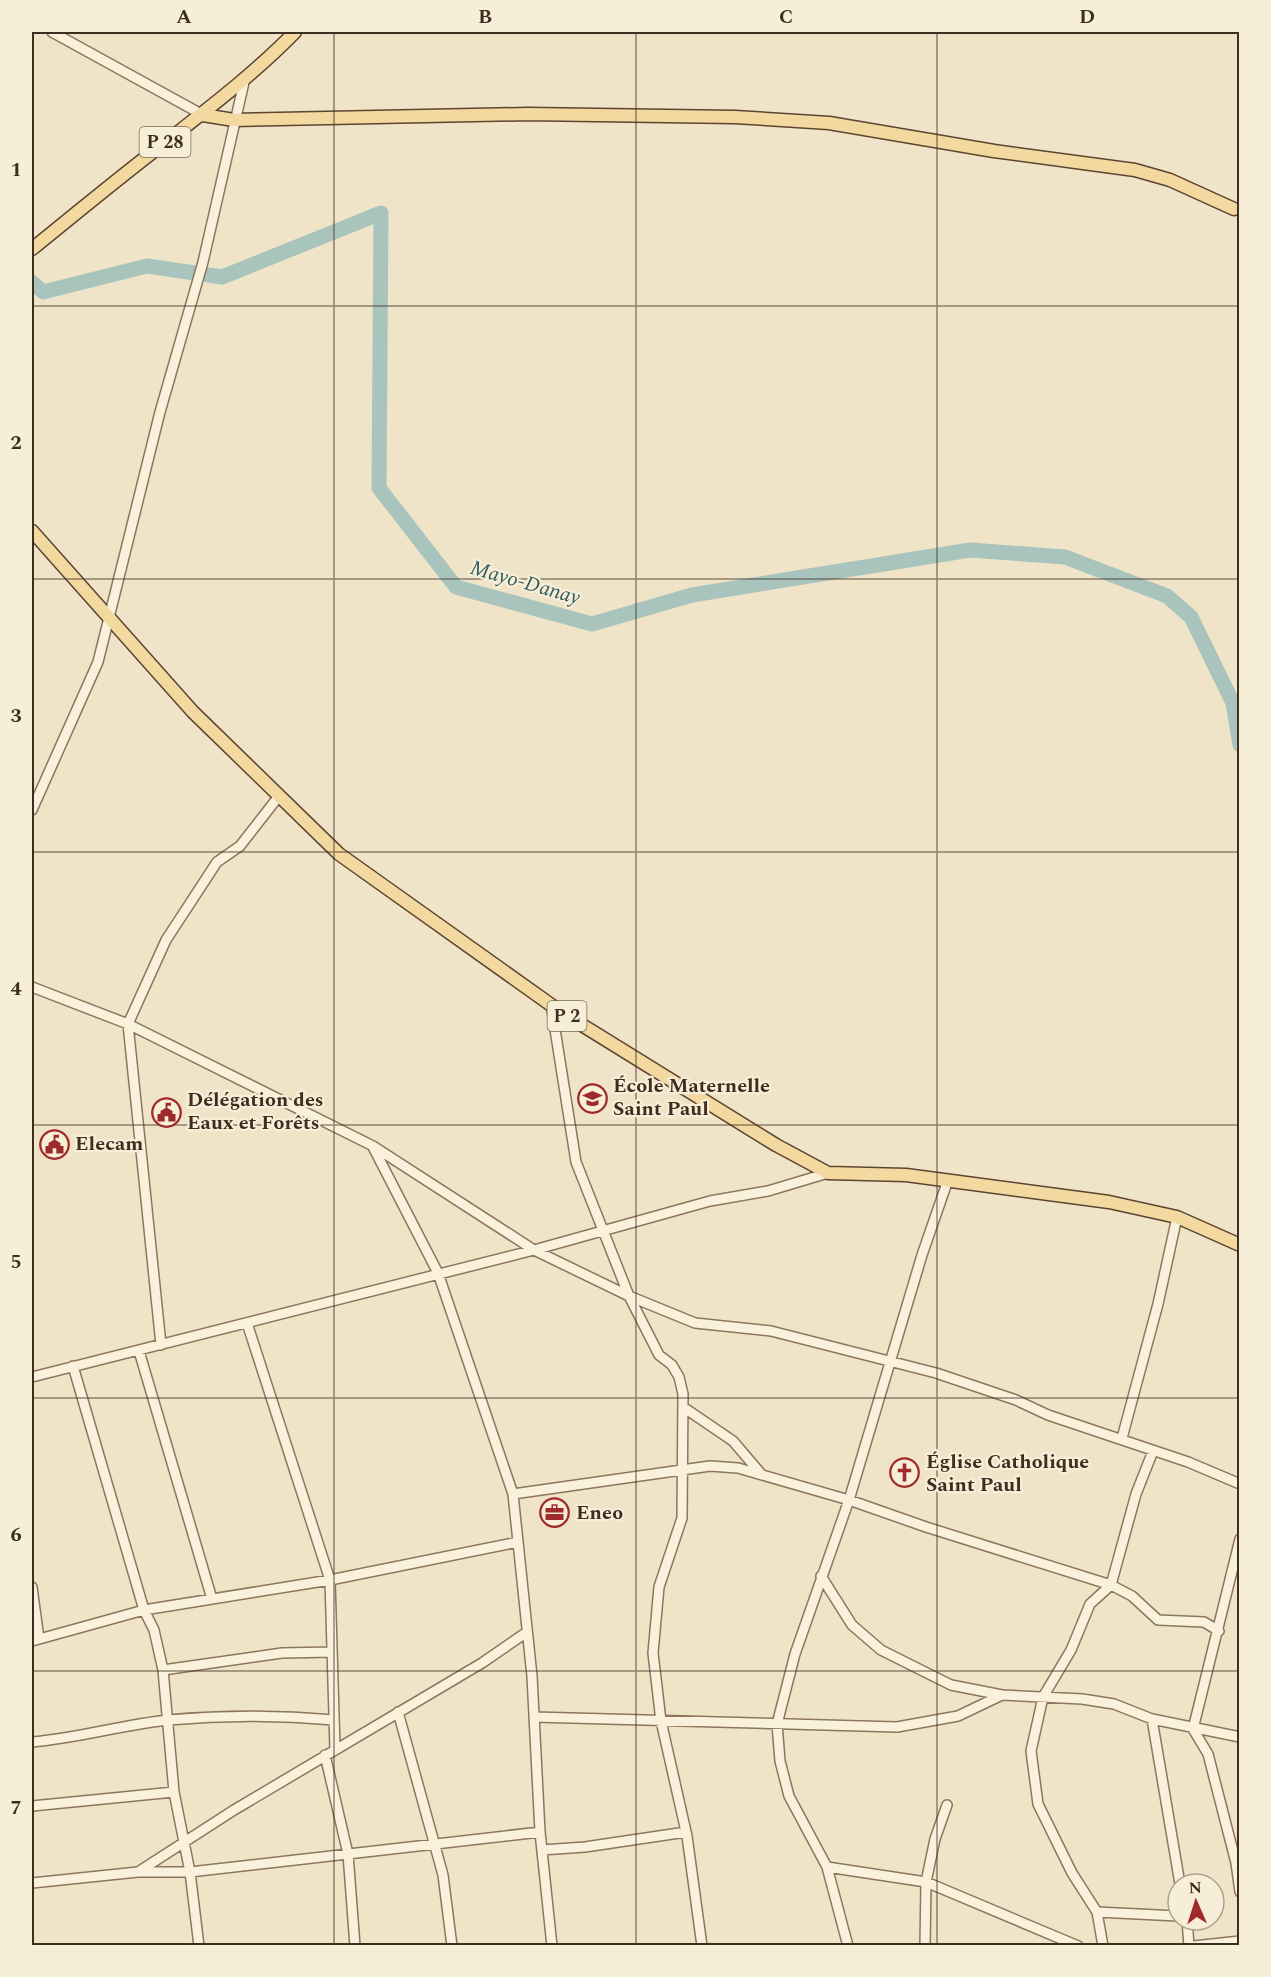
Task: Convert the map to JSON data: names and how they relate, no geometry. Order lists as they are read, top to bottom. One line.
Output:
{"streets":{"main road":["P 28","P 2"]},"water":["Mayo-Danay"],"places":{"school or university":["École Maternelle Saint Paul"],"public building":["Délégation des Eaux et Forêts","Elecam"],"church":["Église Catholique Saint Paul"],"office":["Eneo"]},"north":"top","grid":{"columns":["A","B","C","D"],"rows":["1","2","3","4","5","6","7"]}}
